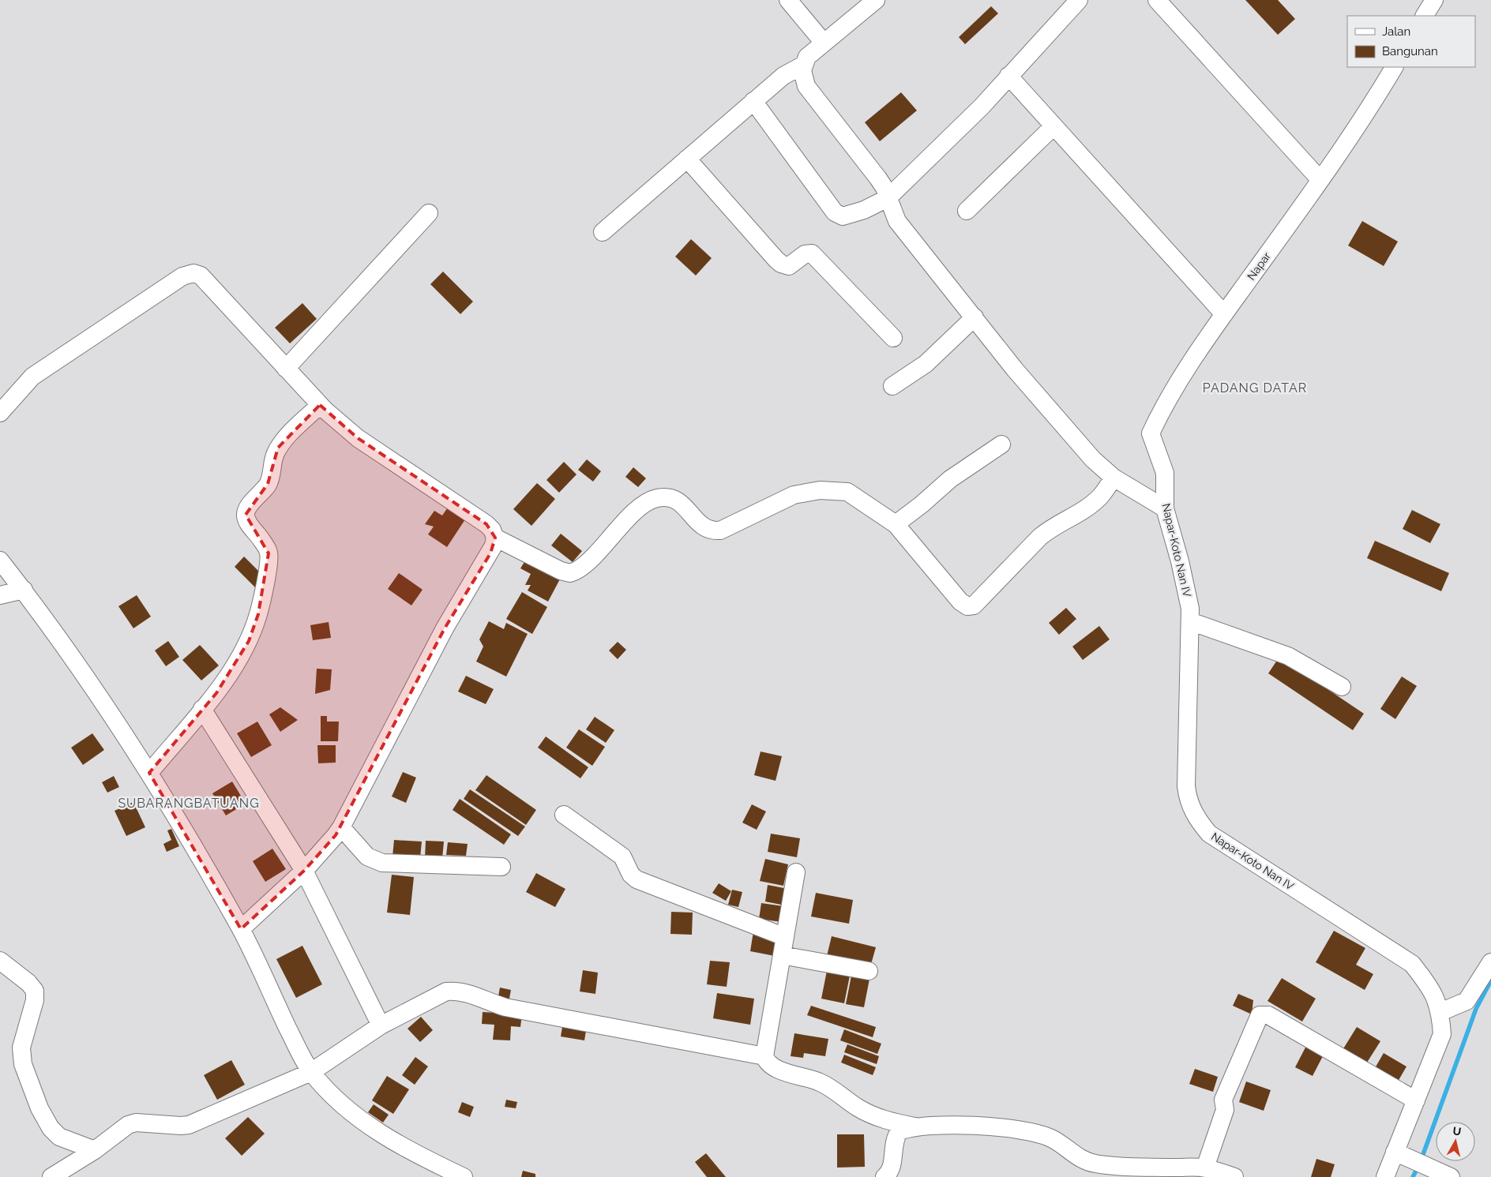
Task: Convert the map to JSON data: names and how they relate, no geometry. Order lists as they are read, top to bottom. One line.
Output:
{"streets":{"street":["Napar","Napar-Koto Nan IV"]},"crossings":[["Napar","Napar-Koto Nan IV"]],"districts":["PADANG DATAR","SUBARANGBATUANG"],"legend":["Jalan","Bangunan"],"north":"top"}
